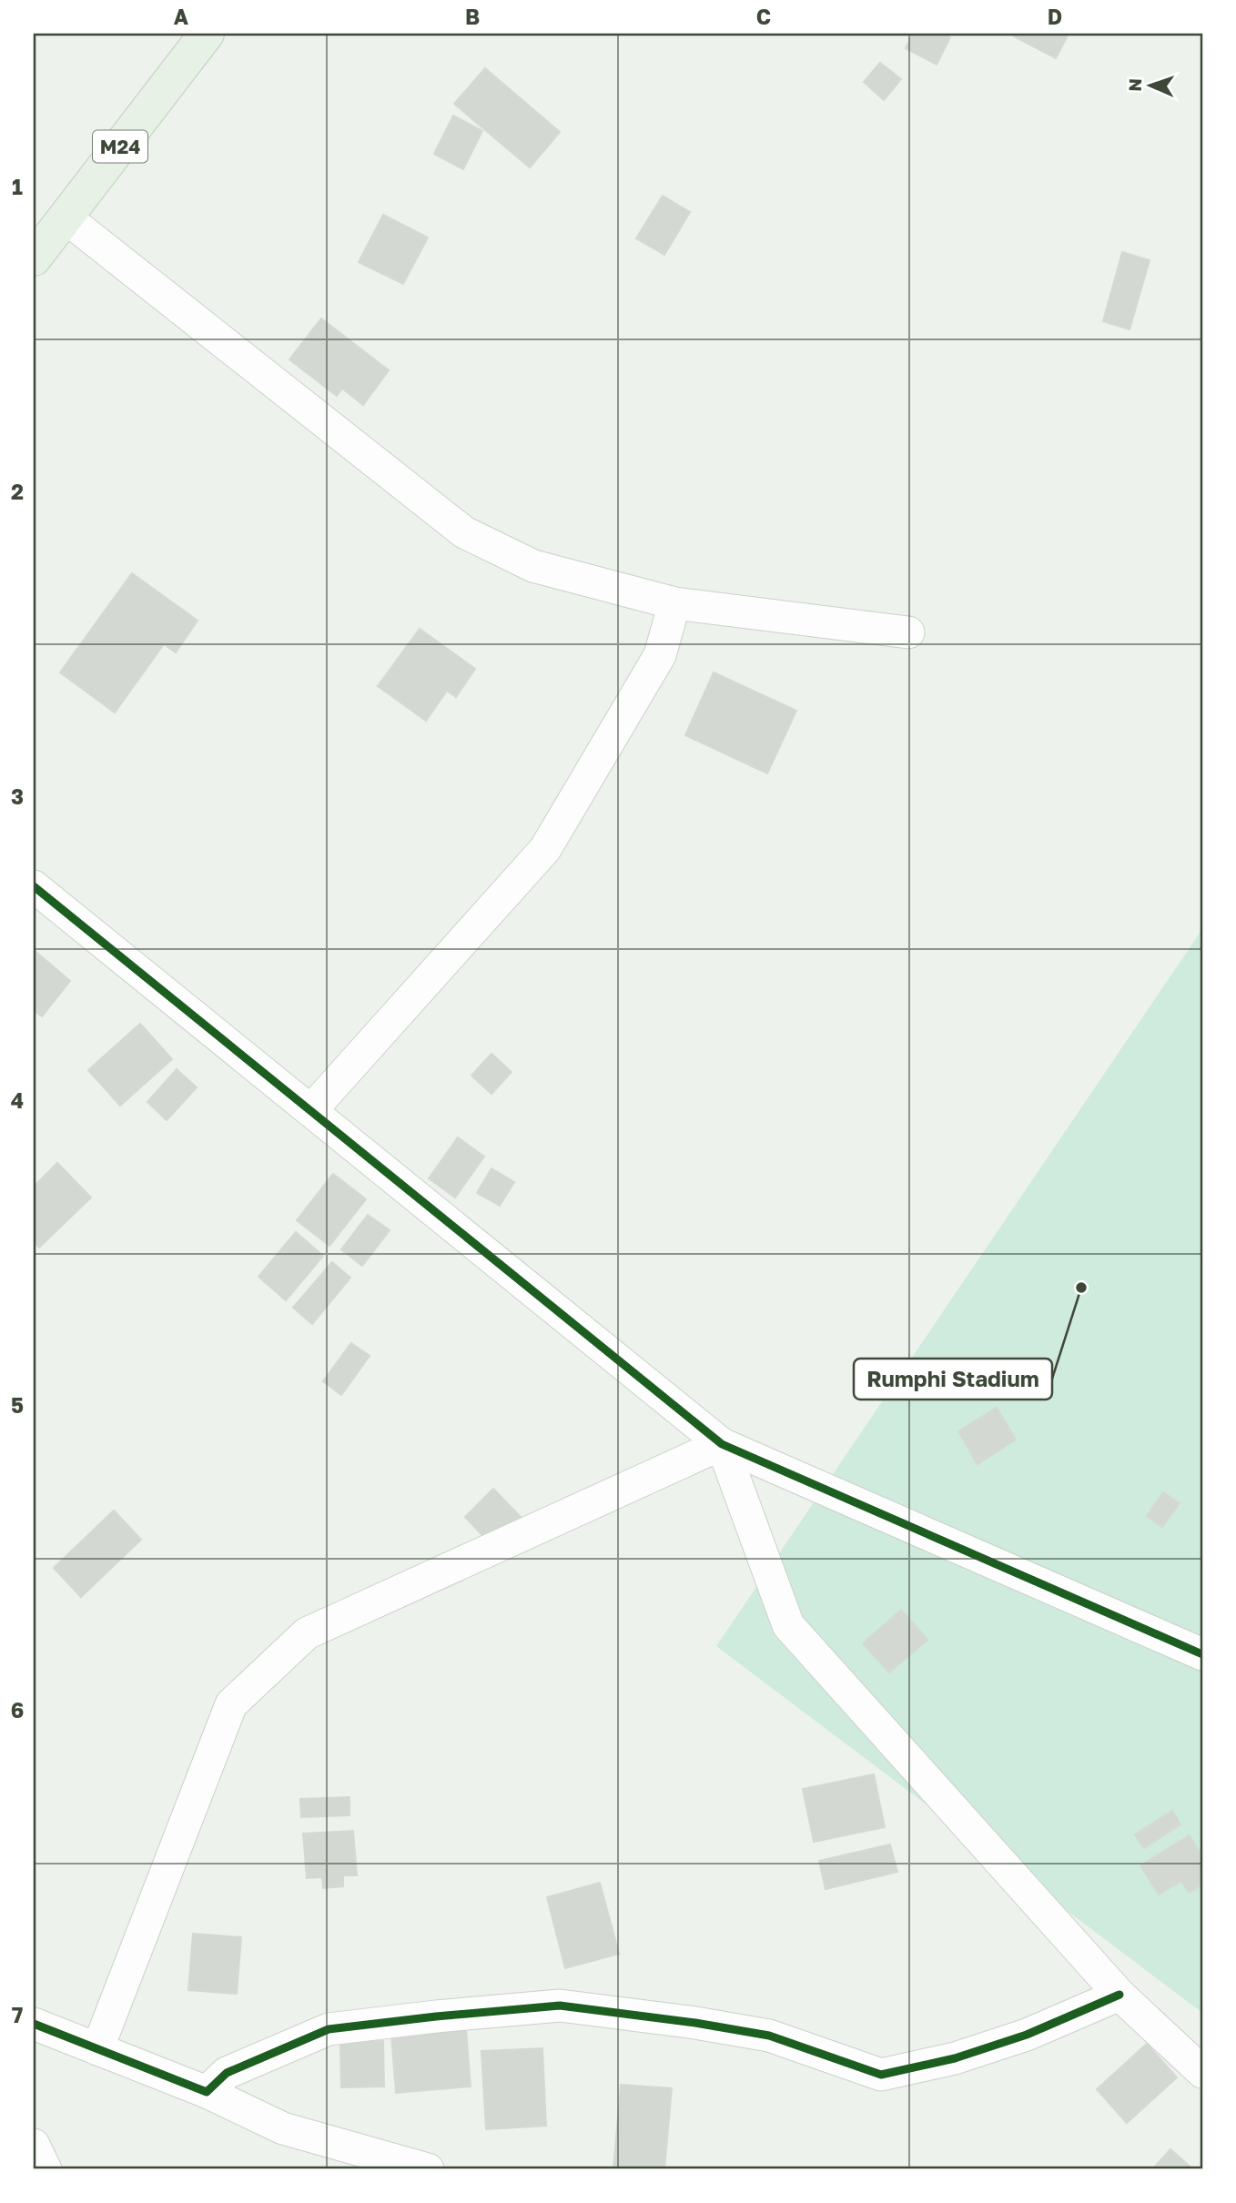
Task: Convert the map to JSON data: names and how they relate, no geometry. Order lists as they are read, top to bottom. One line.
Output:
{"streets":{"main road":["M24"]},"places":["Rumphi Stadium"],"north":"left","grid":{"columns":["A","B","C","D"],"rows":["1","2","3","4","5","6","7"]}}
